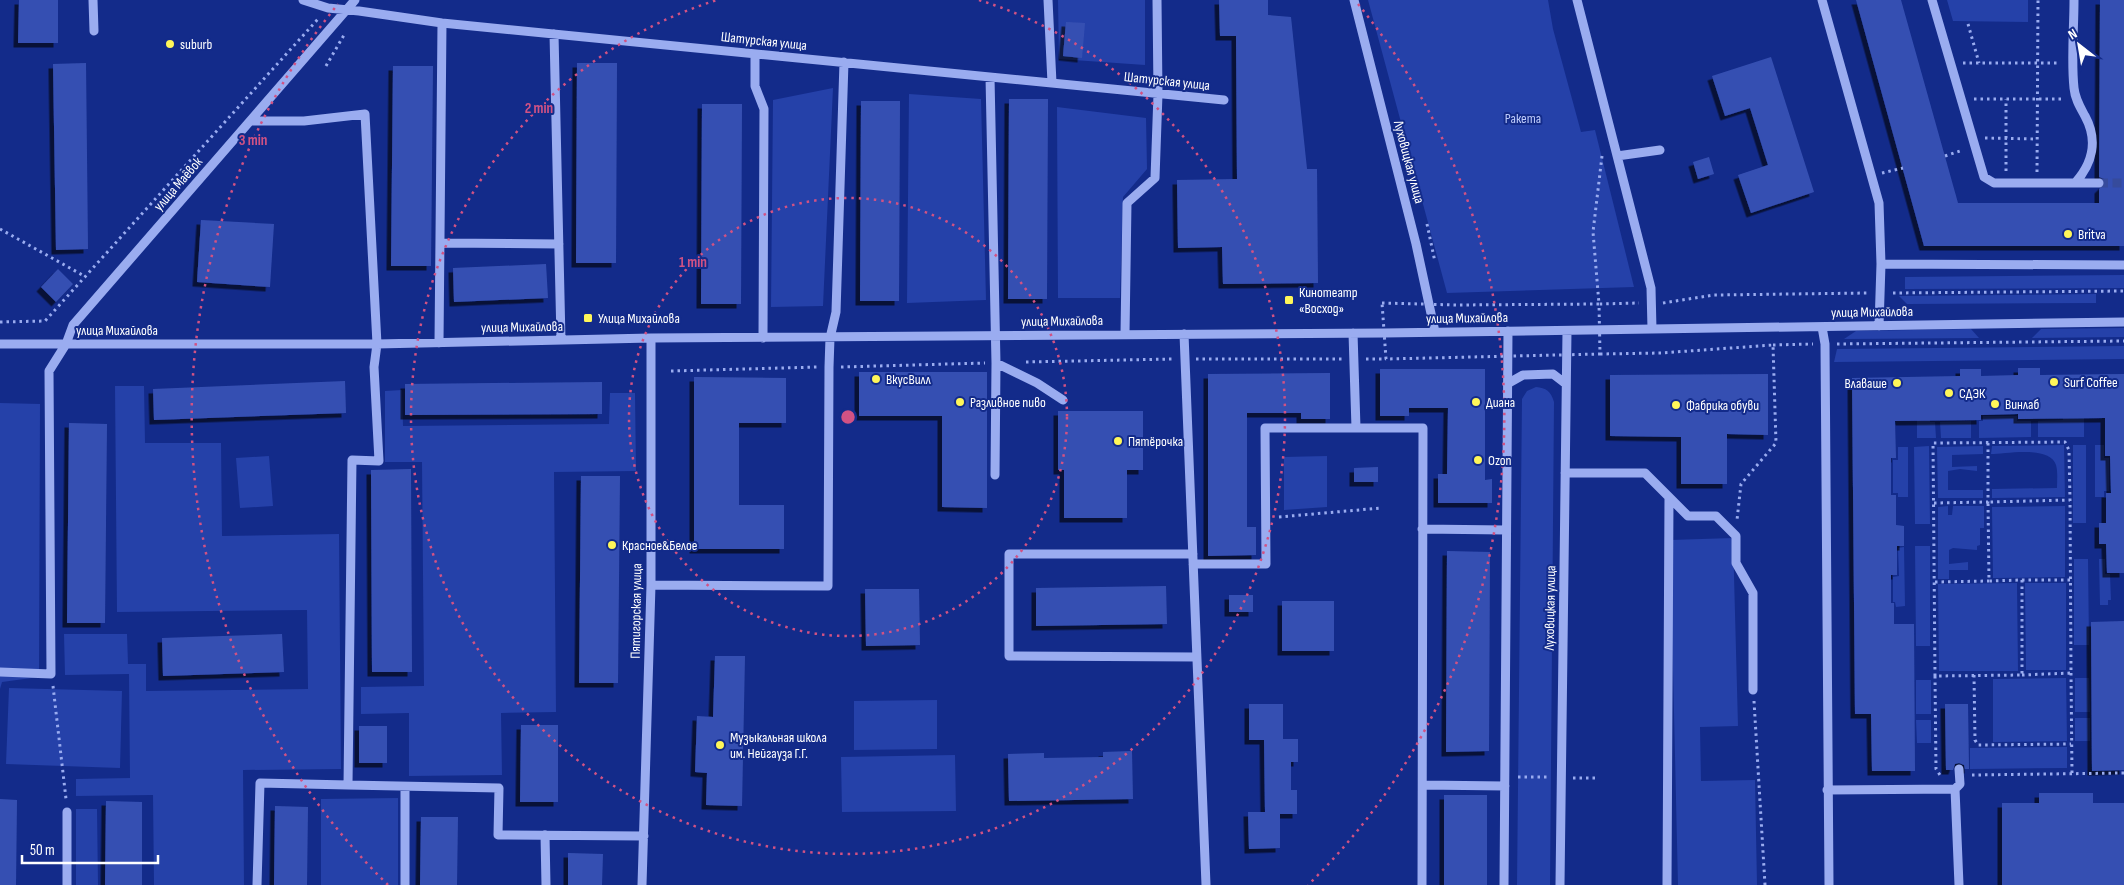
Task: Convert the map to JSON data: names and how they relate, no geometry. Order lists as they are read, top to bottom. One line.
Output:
{"streets":{"street":["Шатурская улица","Луховицкая улица","улица Маёвок","улица Михайлова","Пятигорская улица"]},"crossings":[["Шатурская улица","улица Маёвок"],["Луховицкая улица","улица Михайлова"],["улица Маёвок","улица Михайлова"],["улица Михайлова","Пятигорская улица"]],"parks":["Ракета"],"places":{"other":["suburb","Britva","ВкусВилл","Surf Coffee","Влаваше","СДЭК","Разливное пиво","Диана","Винлаб","Фабрика обуви","Пятёрочка","Ozon","Красное&Белое","Музыкальная школа им. Нейгауза Г.Г."],"transit":["Кинотеатр «Восход»","Улица Михайлова"]},"scale_bar":"50 m","north":"top left","rings":["2 min","3 min","1 min"]}
